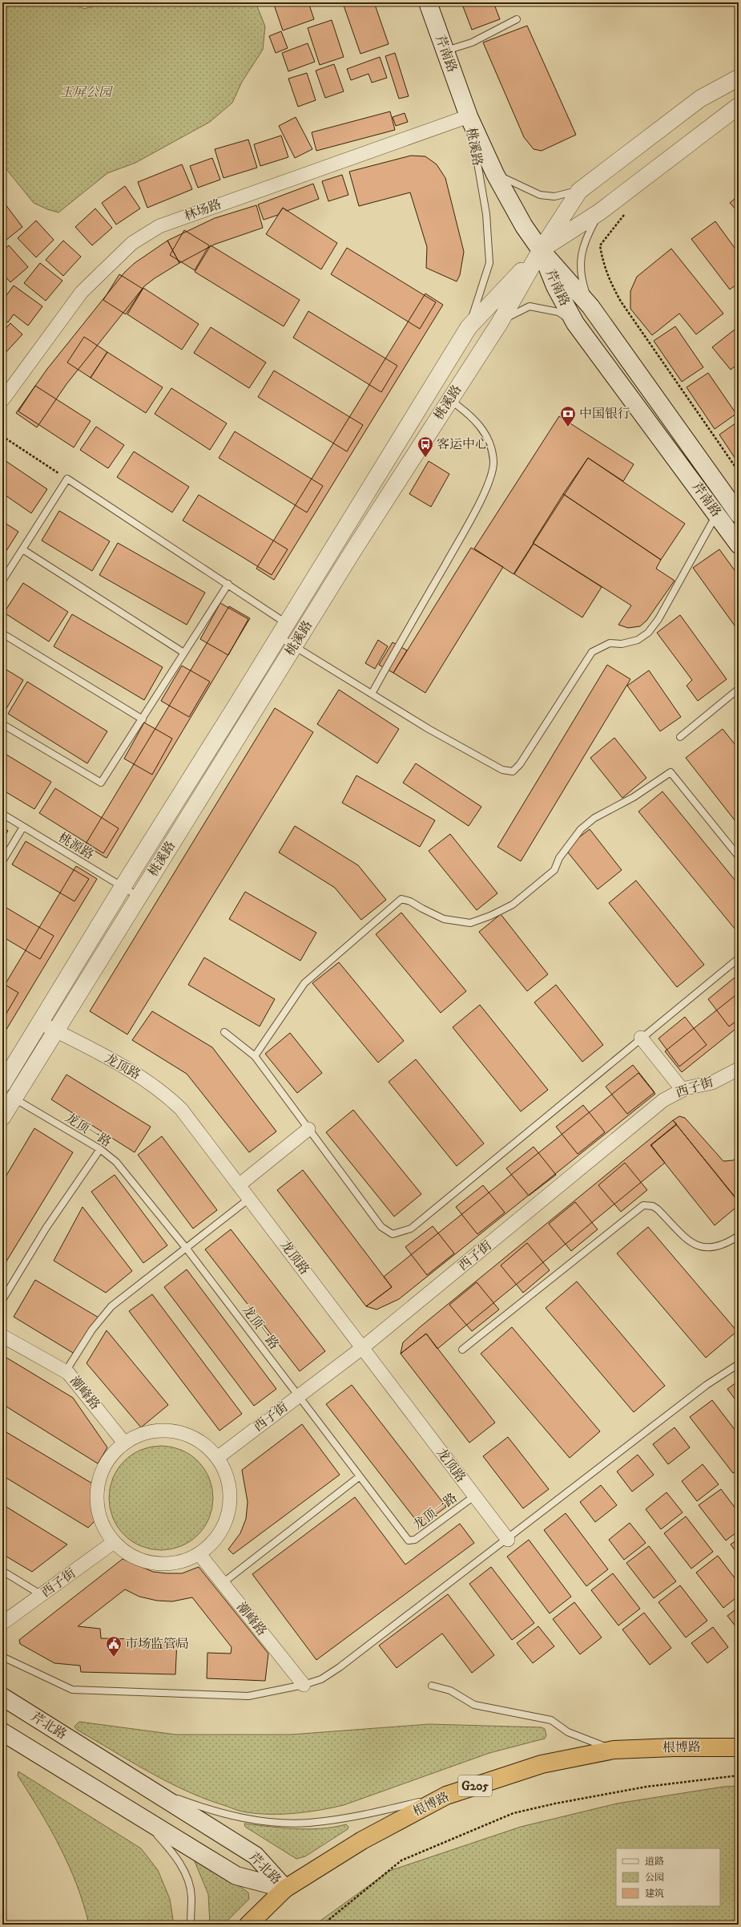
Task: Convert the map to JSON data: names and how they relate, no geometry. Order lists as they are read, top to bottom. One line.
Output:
{"streets":{"highway":["根博路","G205"],"main road":["芹南路","芹北路"],"street":["桃溪路","林场路","龙顶路","西子街","潮峰路"],"lane":["桃源路","龙顶一路"]},"crossings":[["芹南路","桃溪路"],["芹南路","林场路"],["桃溪路","林场路"],["桃溪路","桃源路"],["桃溪路","龙顶路"],["桃溪路","龙顶一路"],["龙顶路","西子街"],["龙顶路","龙顶一路"],["西子街","龙顶一路"],["芹北路","根博路"]],"parks":["玉屏公园"],"places":{"bank":["中国银行"],"bus stop":["客运中心"],"public building":["市场监管局"]},"legend":["道路","公园","建筑"]}
